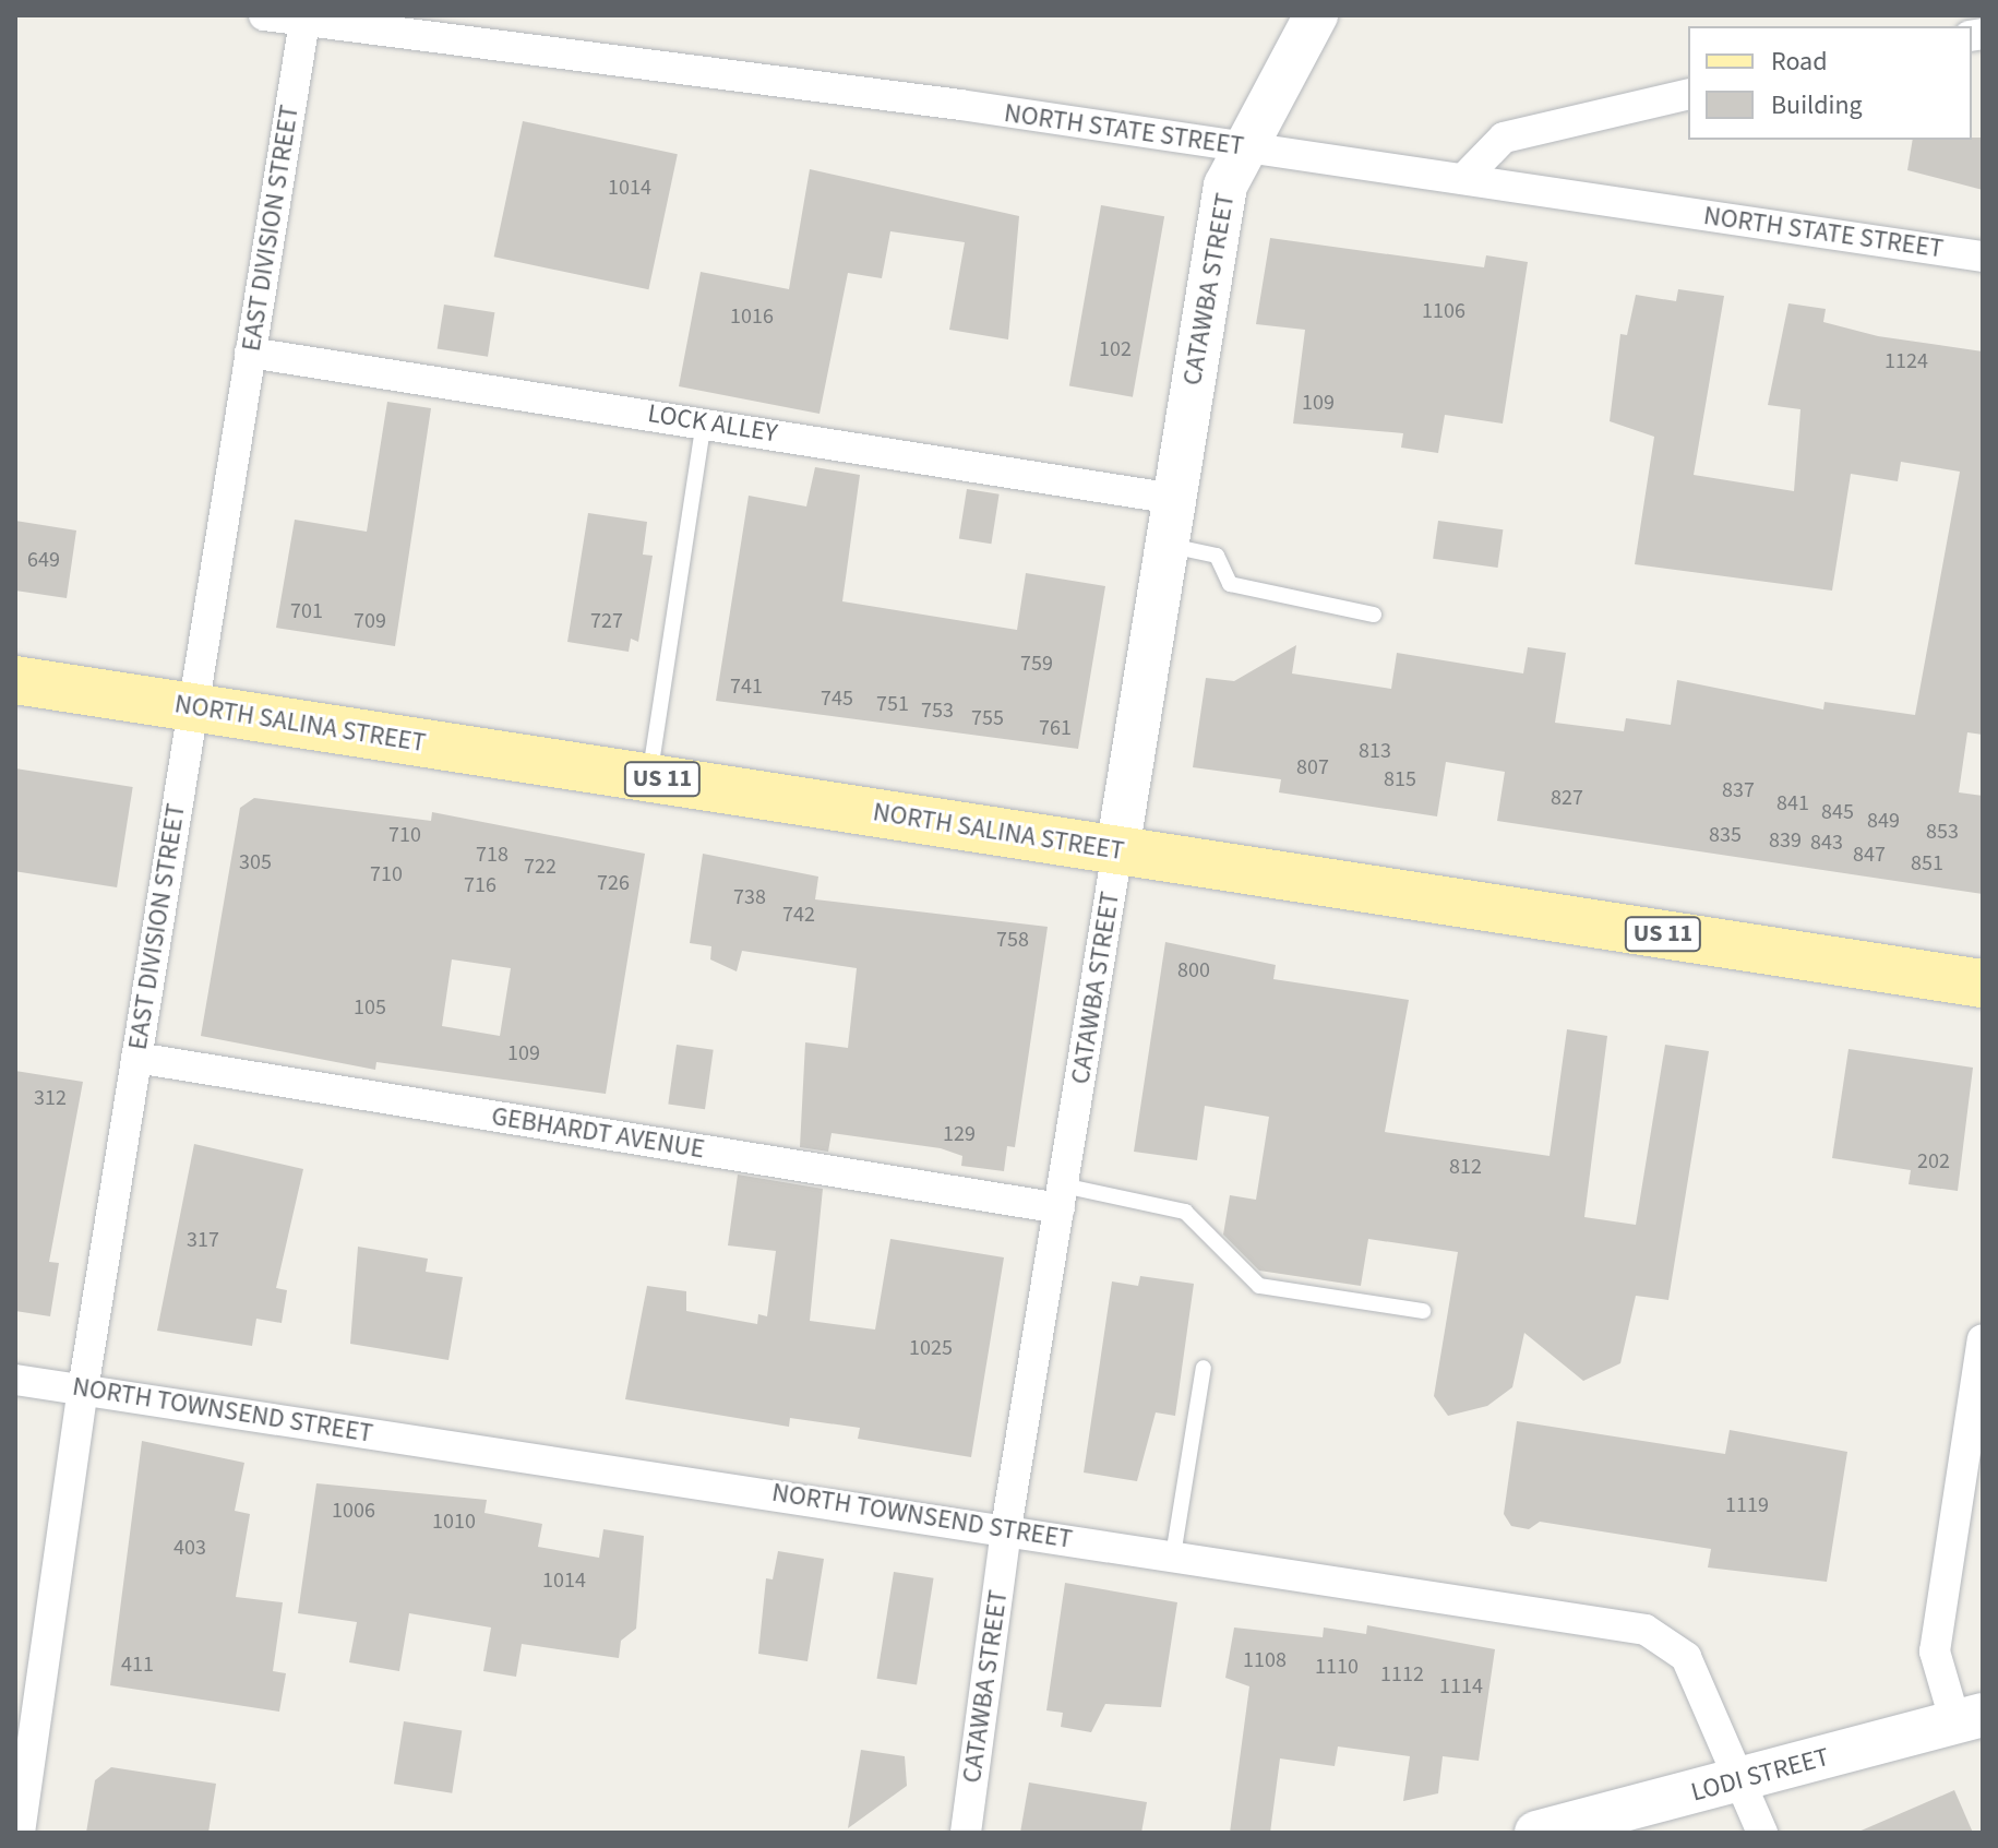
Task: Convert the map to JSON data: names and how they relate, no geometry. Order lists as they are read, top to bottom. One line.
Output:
{"streets":{"main road":["NORTH SALINA STREET","US 11"],"street":["NORTH STATE STREET","EAST DIVISION STREET","CATAWBA STREET","LOCK ALLEY","GEBHARDT AVENUE","NORTH TOWNSEND STREET","LODI STREET"]},"crossings":[["NORTH STATE STREET","EAST DIVISION STREET"],["NORTH STATE STREET","CATAWBA STREET"],["EAST DIVISION STREET","LOCK ALLEY"],["EAST DIVISION STREET","NORTH SALINA STREET"],["EAST DIVISION STREET","GEBHARDT AVENUE"],["EAST DIVISION STREET","NORTH TOWNSEND STREET"],["CATAWBA STREET","LOCK ALLEY"],["CATAWBA STREET","NORTH SALINA STREET"],["CATAWBA STREET","GEBHARDT AVENUE"],["CATAWBA STREET","NORTH TOWNSEND STREET"],["NORTH TOWNSEND STREET","LODI STREET"]],"house_numbers":["1014","1106","1016","102","1124","109","649","701","709","727","759","741","745","751","753","755","761","813","807","815","837","827","841","845","849","853","710","835","839","843","718","847","305","851","722","710","726","716","738","742","758","800","105","109","312","129","202","812","317","1025","1119","1006","1010","403","1014","1108","411","1110","1112","1114"],"legend":["Road","Building"]}
